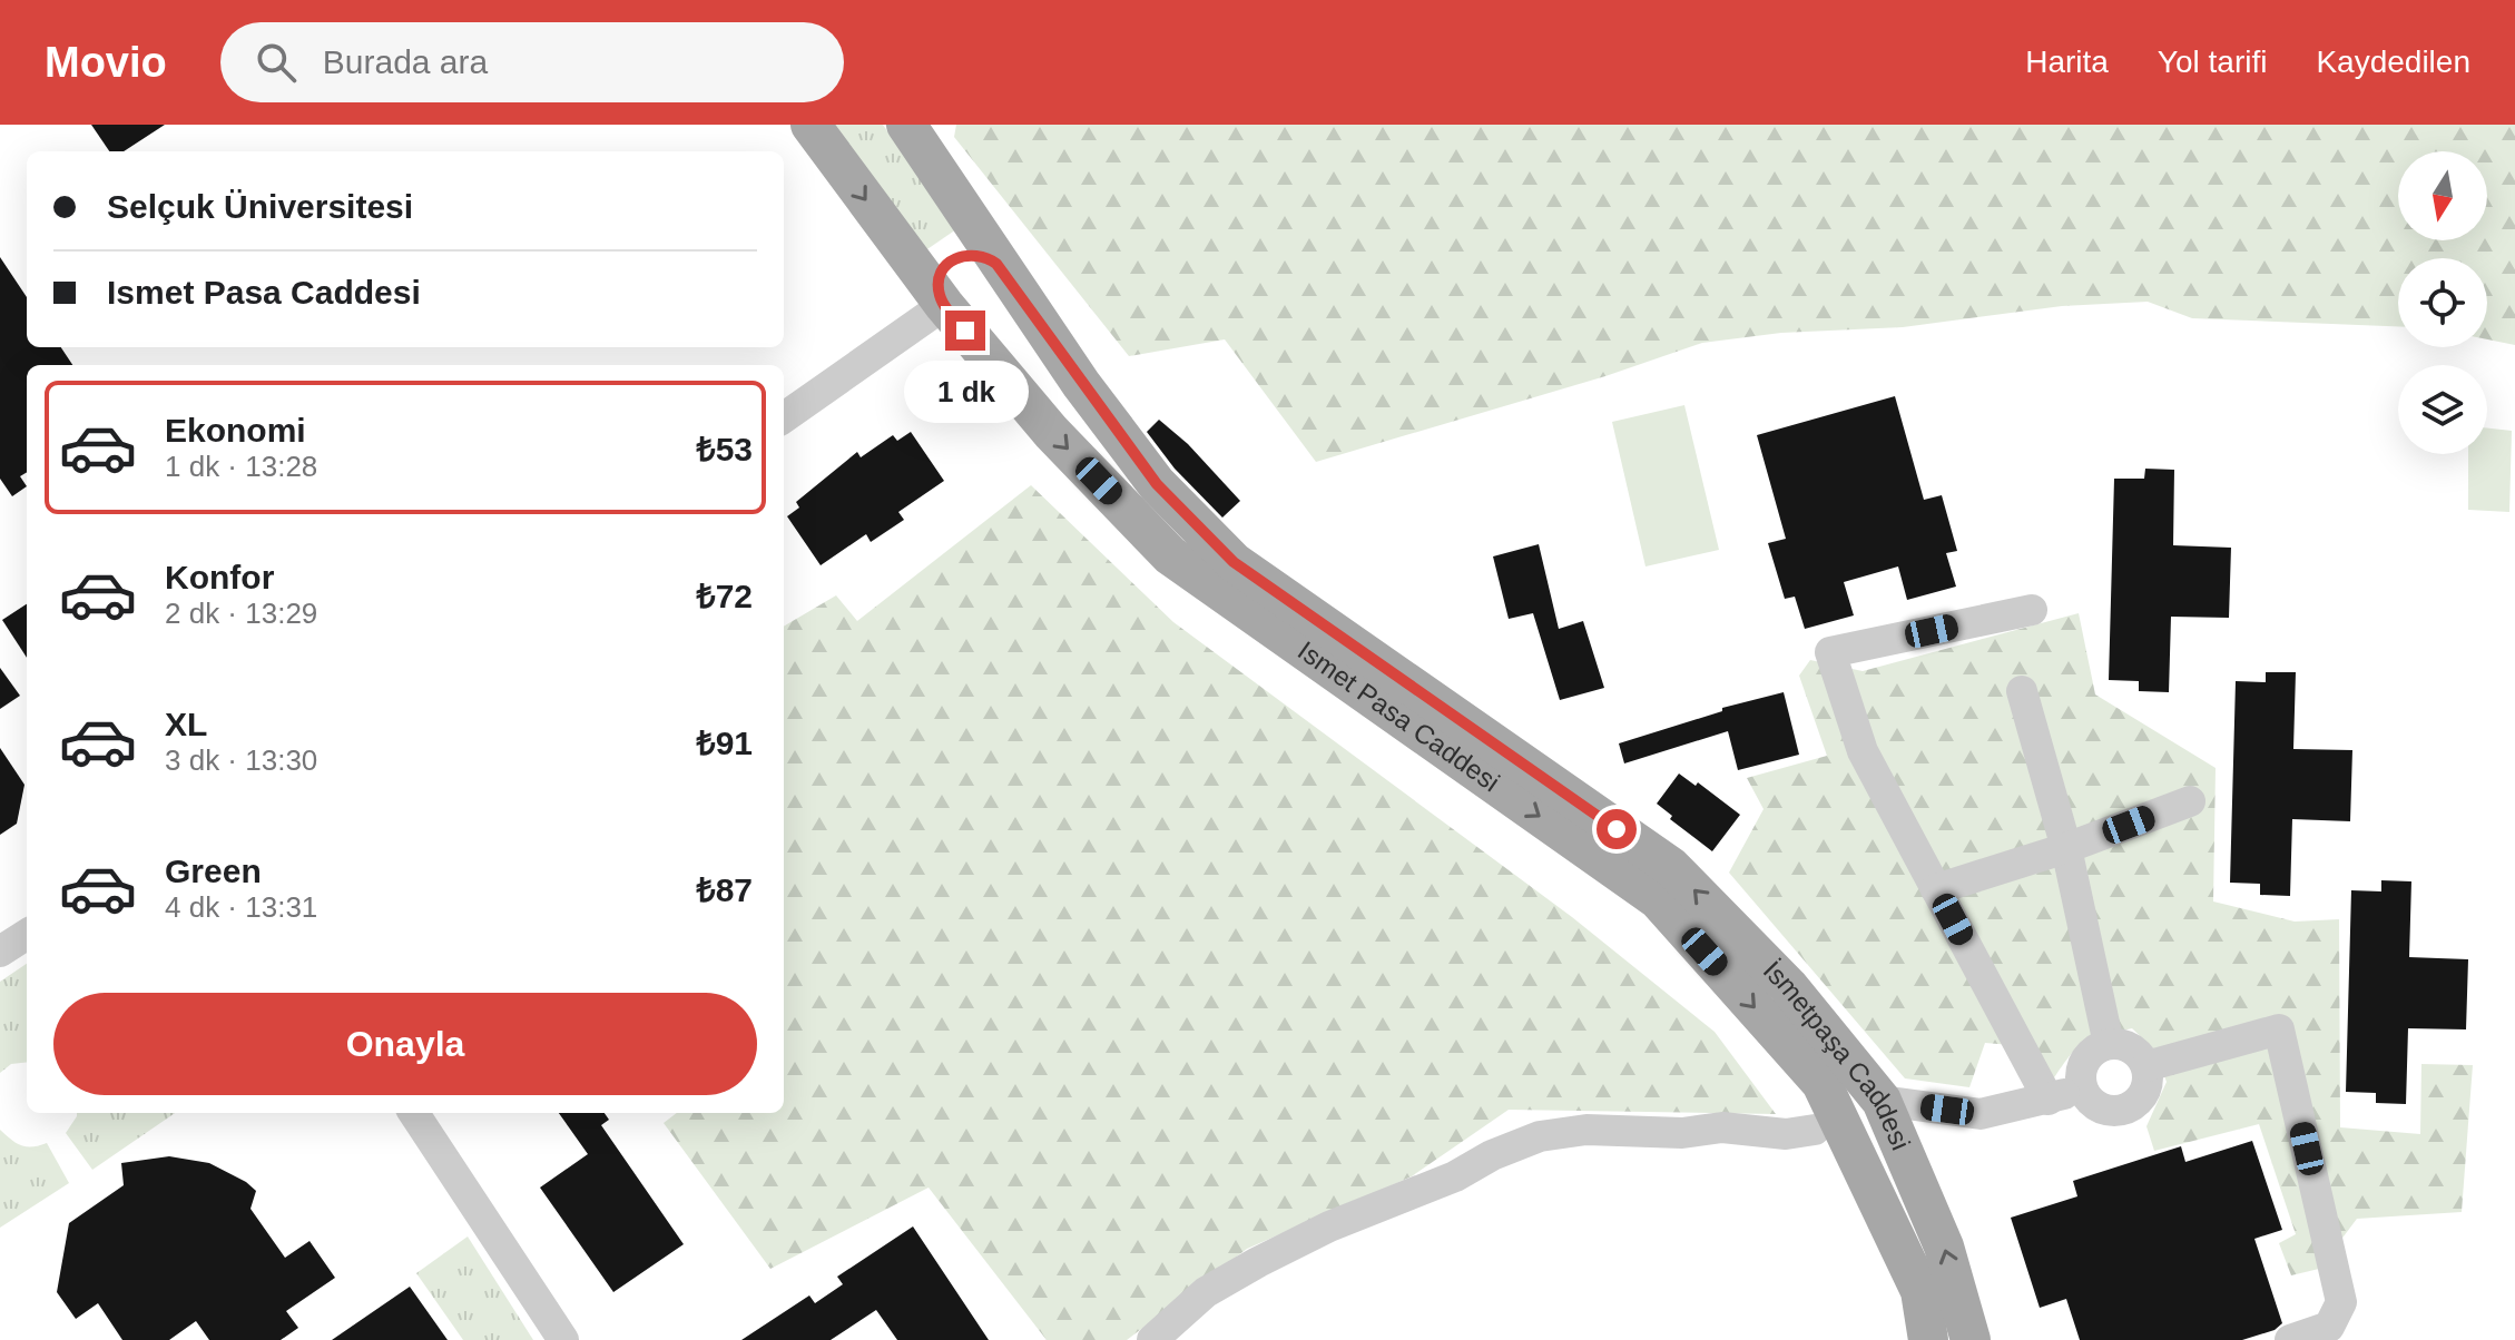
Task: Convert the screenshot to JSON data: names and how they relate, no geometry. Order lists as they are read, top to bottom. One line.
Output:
{"streets":{"main road":["Ismet Pasa Caddesi","İsmetpaşa Caddesi"]},"one_way":["Ismet Pasa Caddesi","İsmetpaşa Caddesi"],"north":"bottom","page":{"header":"Movio","search":"Burada ara","nav":["Harita","Yol tarifi","Kaydedilen"],"banner":["Selçuk Üniversitesi","Ismet Pasa Caddesi"],"bubble":"1 dk","list":[{"name":"Ekonomi","note":"1 dk · 13:28","value":"₺53"},{"name":"Konfor","note":"2 dk · 13:29","value":"₺72"},{"name":"XL","note":"3 dk · 13:30","value":"₺91"},{"name":"Green","note":"4 dk · 13:31","value":"₺87"}],"buttons":"Onayla"}}
